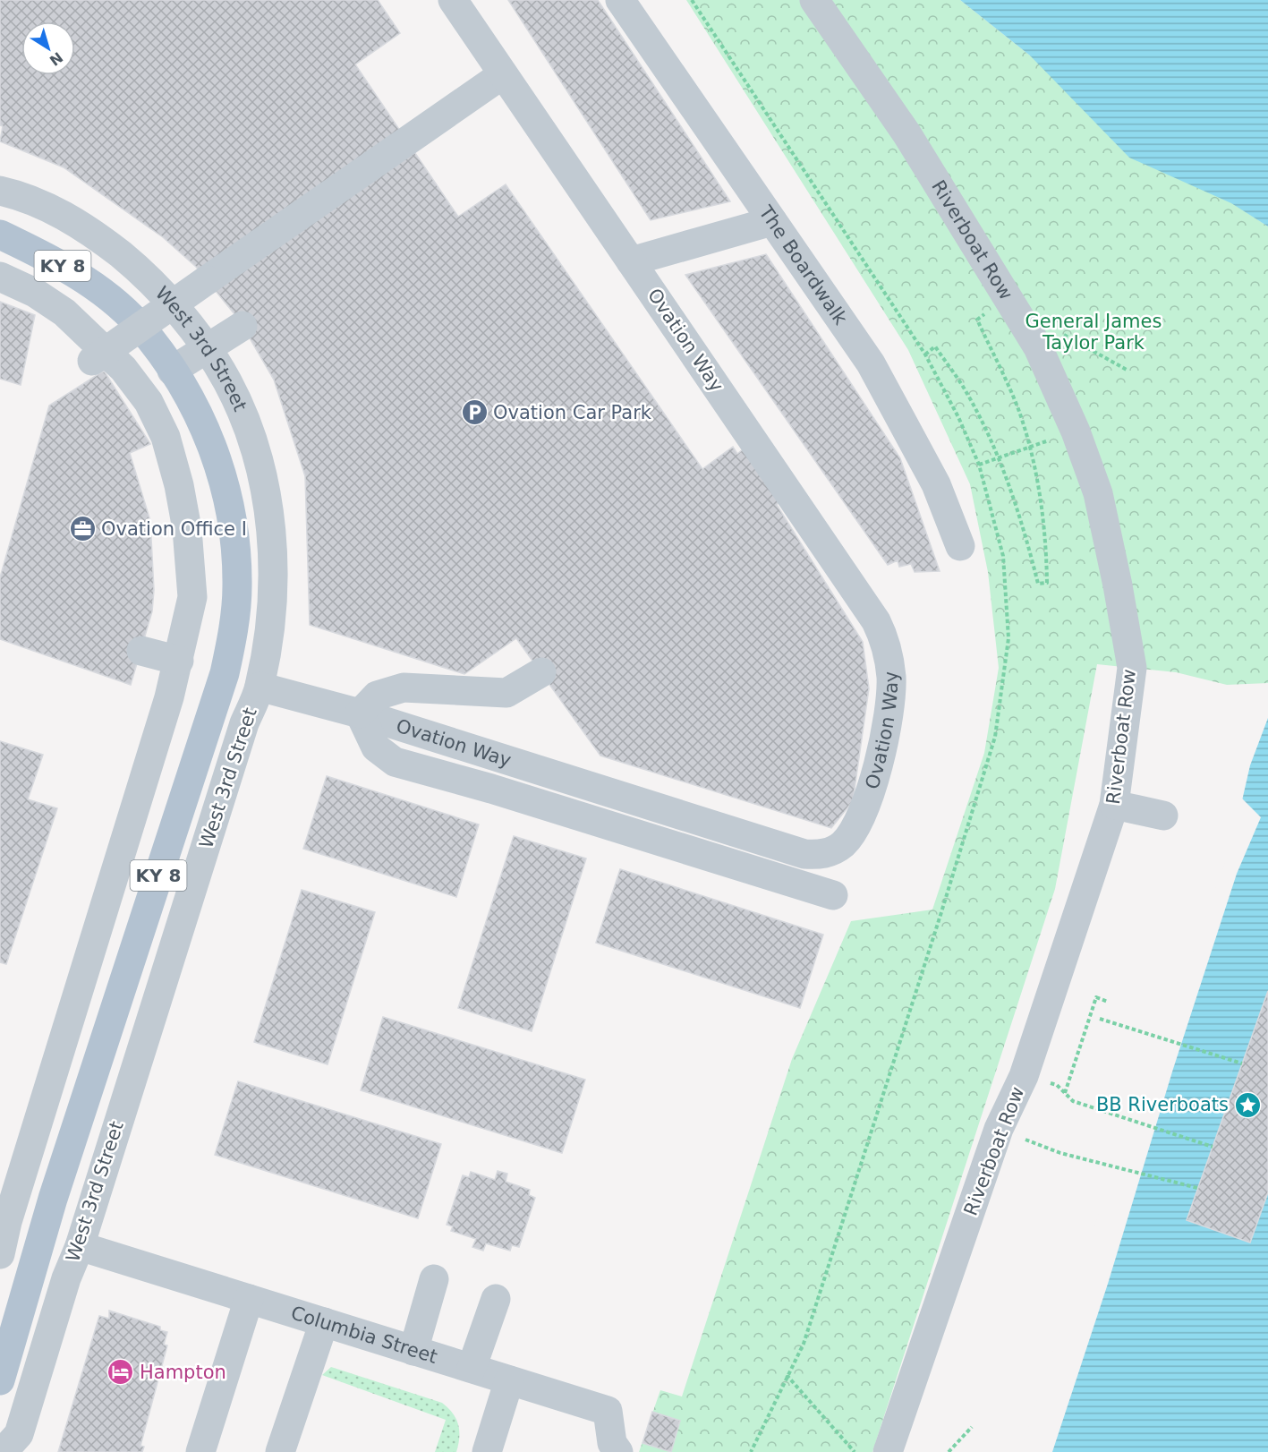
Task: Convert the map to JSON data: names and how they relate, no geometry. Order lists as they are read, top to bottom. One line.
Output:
{"streets":{"main road":["KY 8","West 3rd Street"],"street":["Riverboat Row","The Boardwalk","Ovation Way","Columbia Street"]},"crossings":[["Ovation Way","West 3rd Street"],["West 3rd Street","Columbia Street"]],"parks":["General James Taylor Park"],"places":{"parking":["Ovation Car Park"],"office":["Ovation Office I"],"place":["BB Riverboats"],"hotel":["Hampton"]},"north":"bottom right"}
